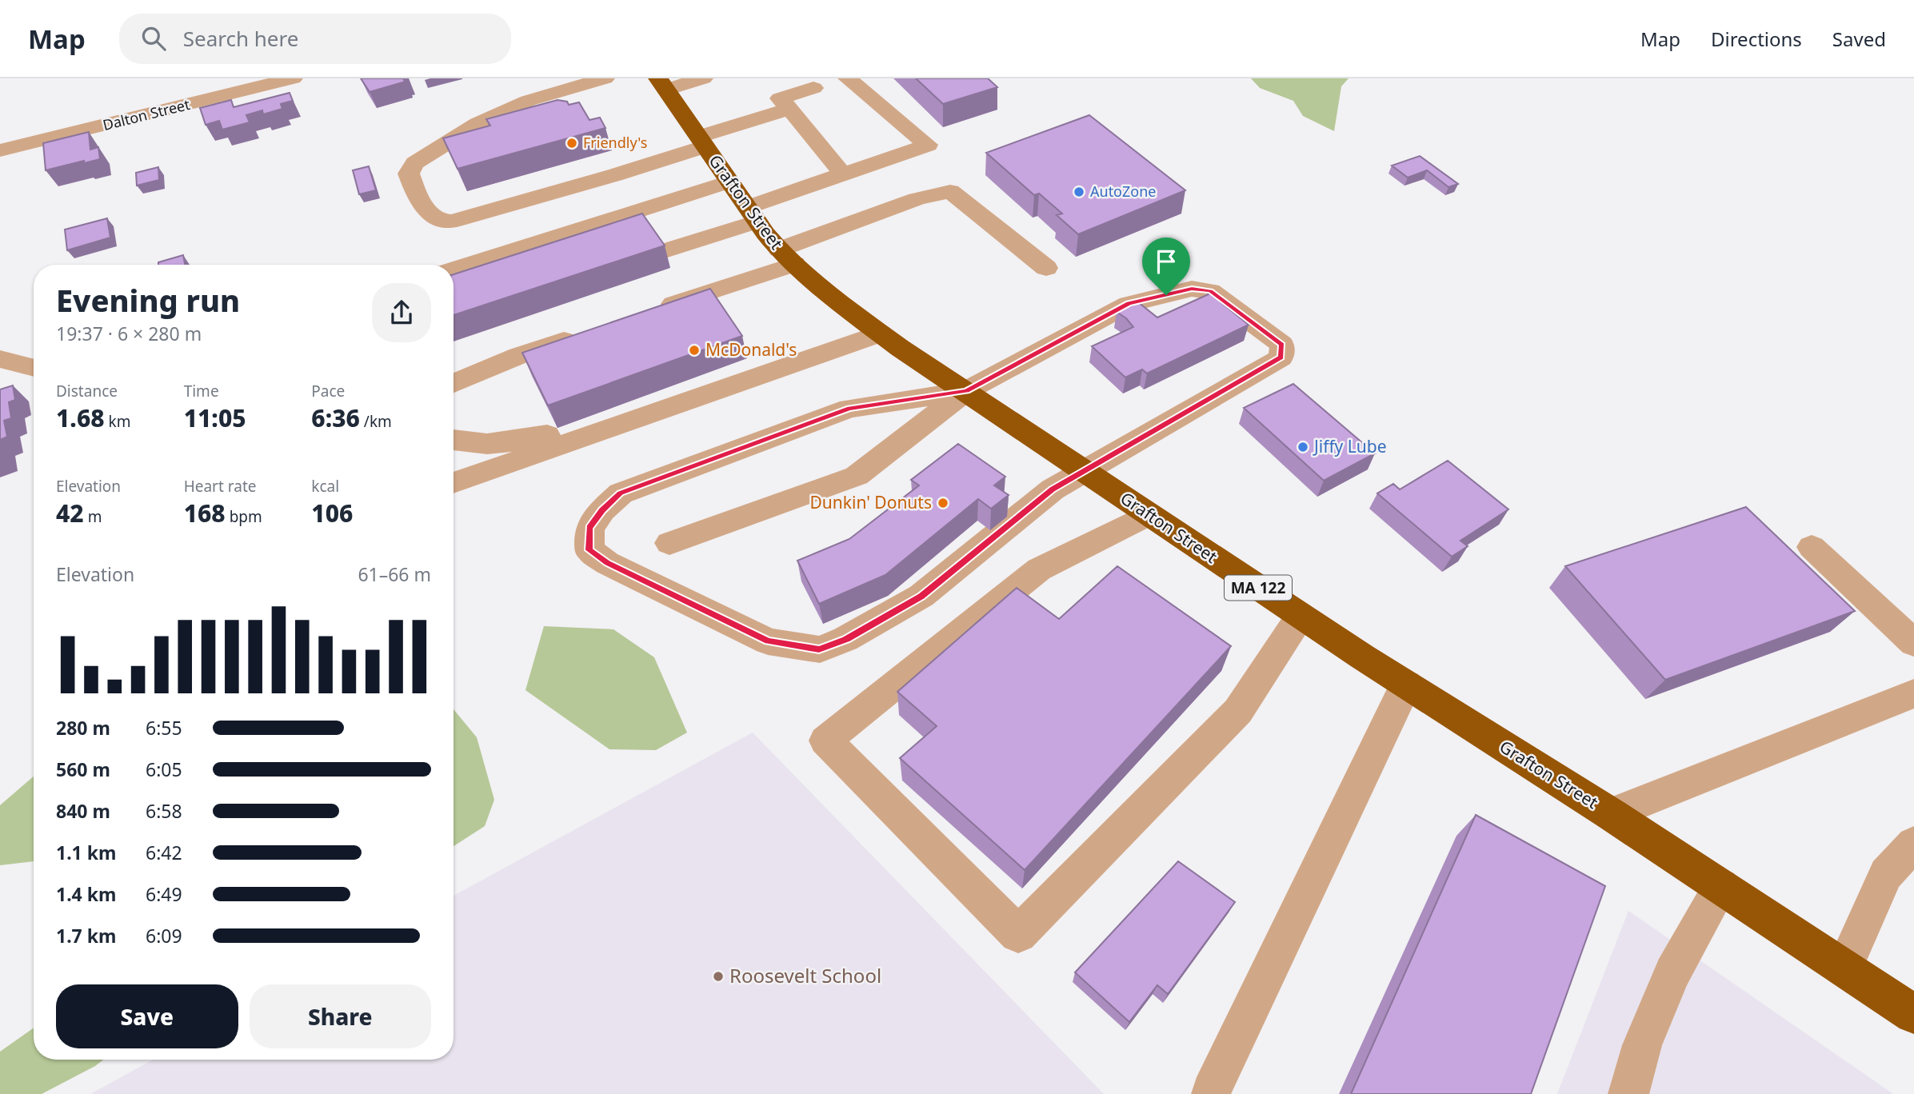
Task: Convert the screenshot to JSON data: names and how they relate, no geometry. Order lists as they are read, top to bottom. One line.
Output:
{"streets":{"highway":["Grafton Street","MA 122"],"street":["Dalton Street"]},"places":["Friendly's","AutoZone","McDonald's","Jiffy Lube","Dunkin' Donuts","Roosevelt School"],"page":{"header":"Map","search":"Search here","nav":["Map","Directions","Saved"],"heading":["Evening run","19:37 · 6 × 280 m"],"stats":[["Distance","1.68 km"],["Time","11:05"],["Pace","6:36 /km"],["Elevation","42 m"],["Heart rate","168 bpm"],["kcal","106"]],"chart":["Elevation","61–66 m"],"list":[{"name":"280 m","note":"6:55"},{"name":"560 m","note":"6:05"},{"name":"840 m","note":"6:58"},{"name":"1.1 km","note":"6:42"},{"name":"1.4 km","note":"6:49"},{"name":"1.7 km","note":"6:09"}],"buttons":["Save","Share"]}}
